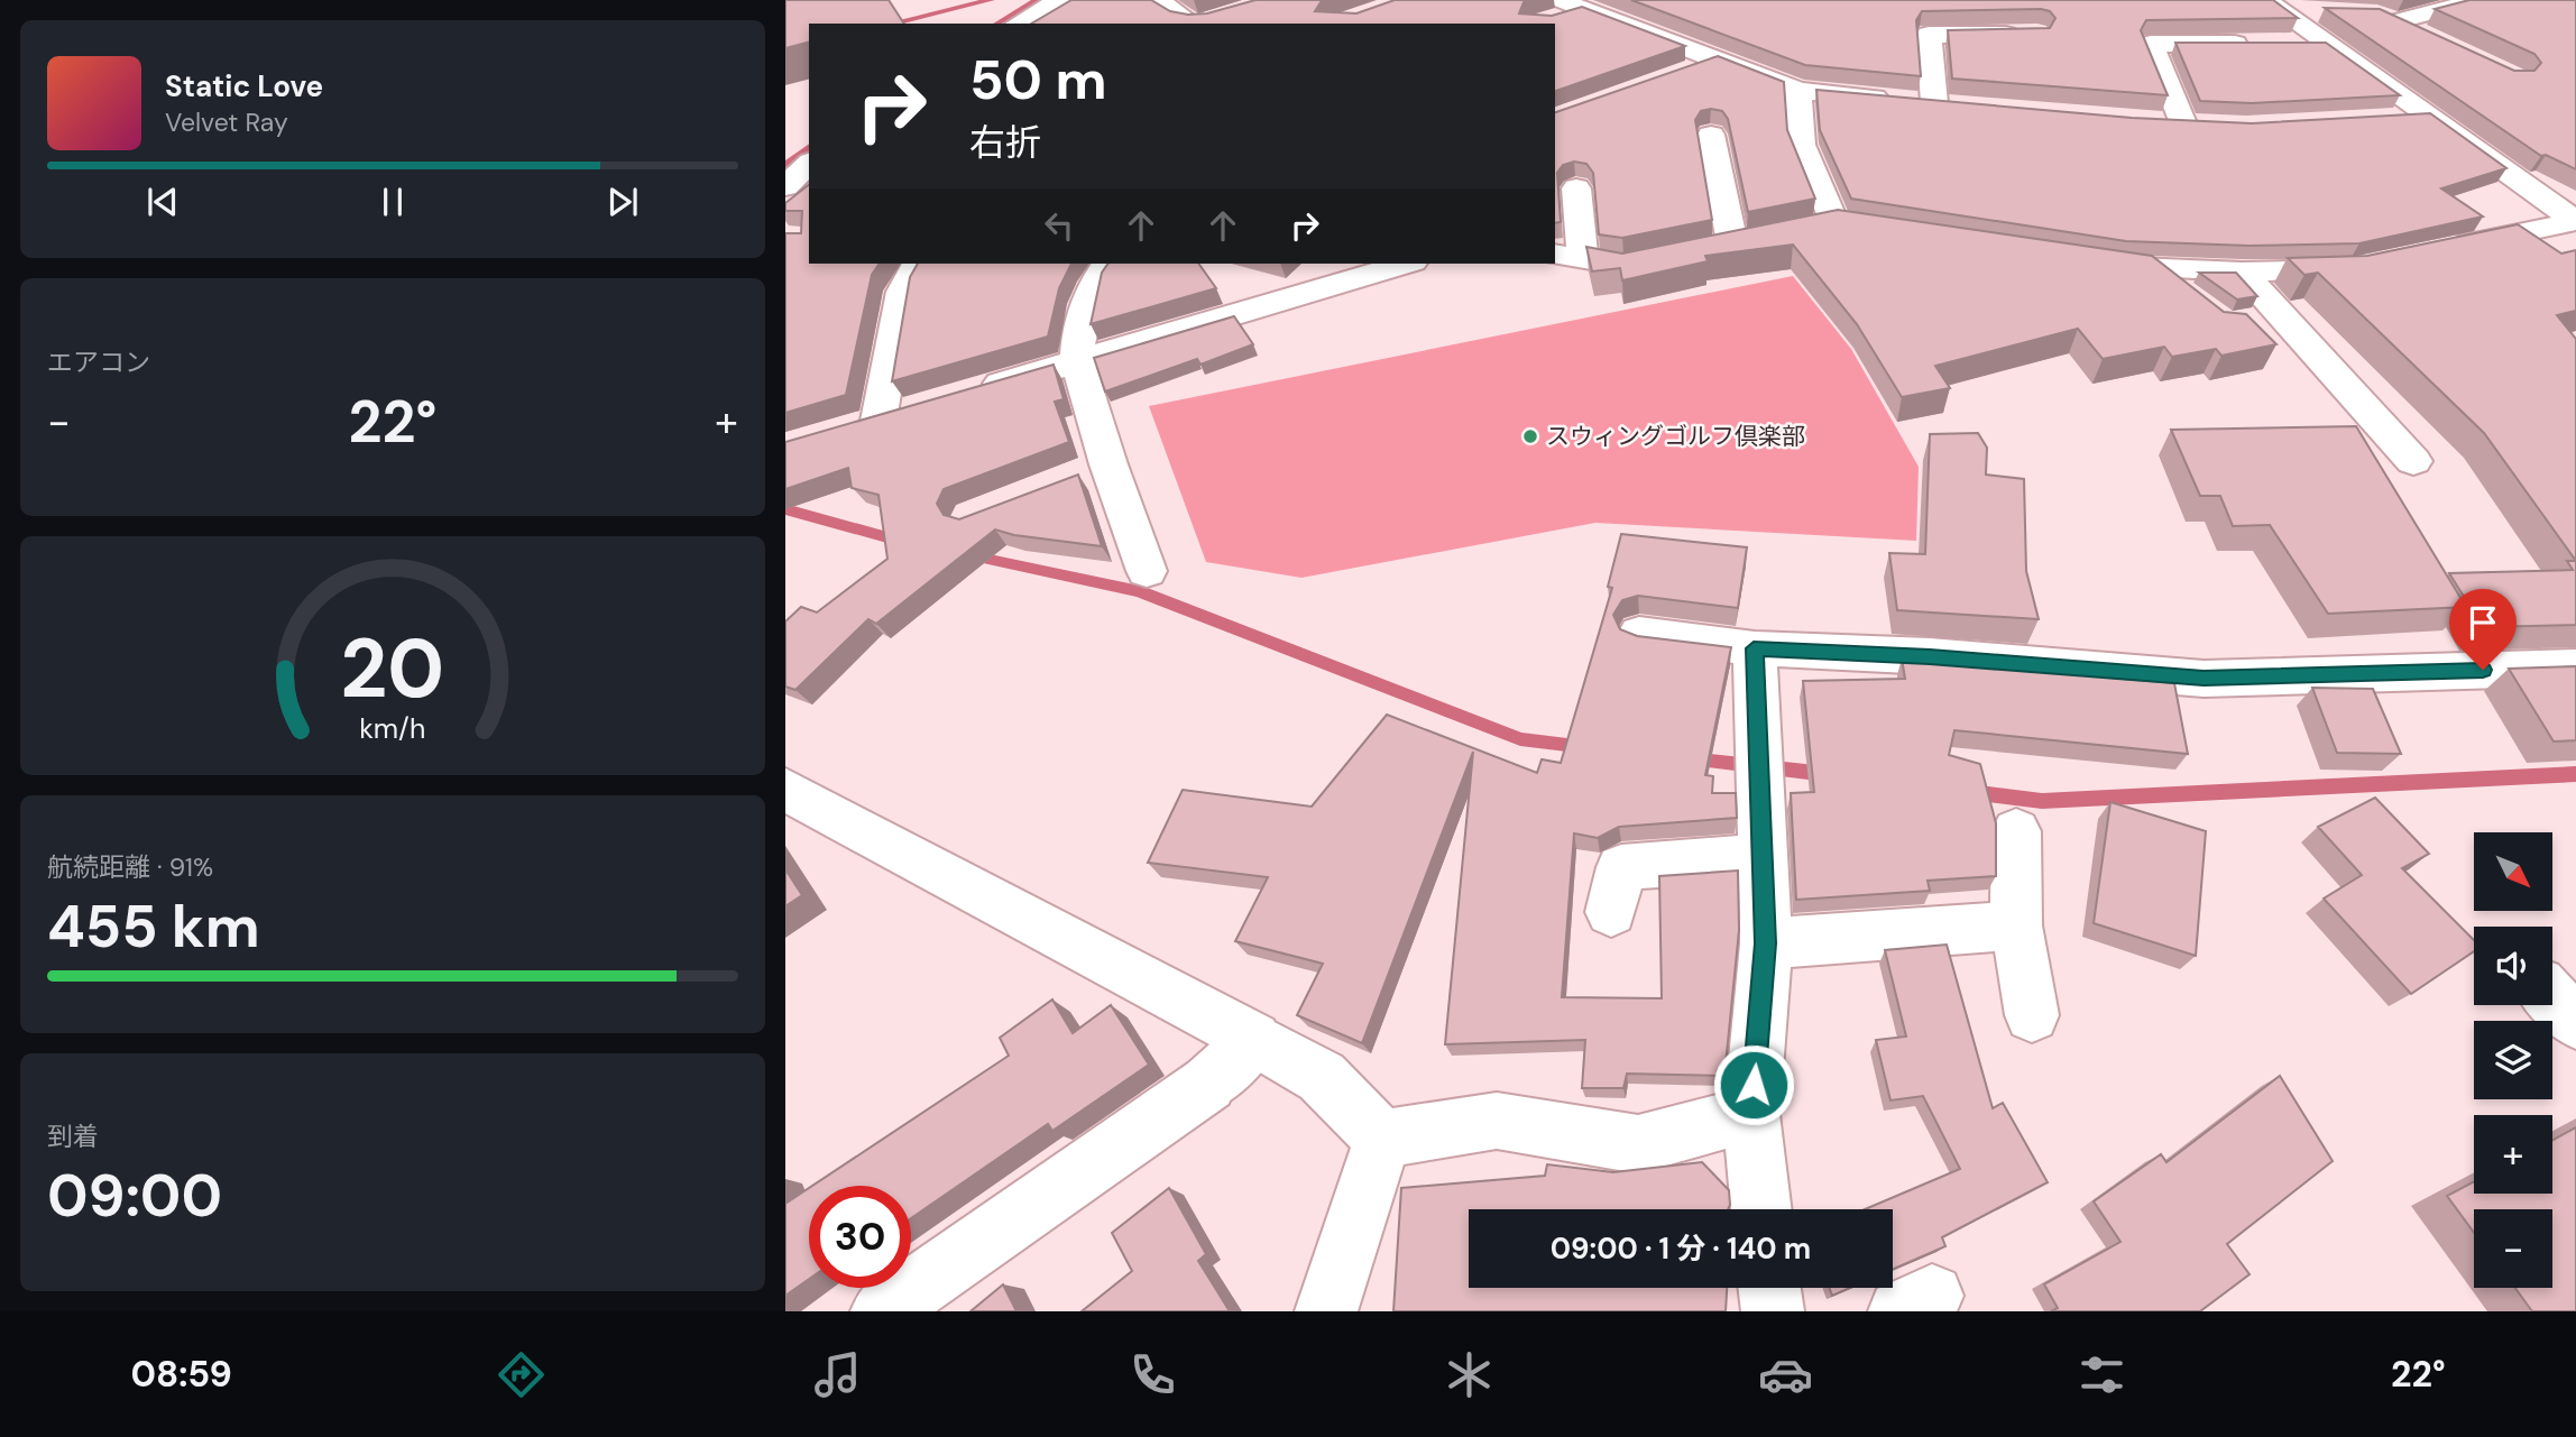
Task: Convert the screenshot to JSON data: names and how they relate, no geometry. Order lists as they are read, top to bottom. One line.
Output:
{"places":["スウィングゴルフ倶楽部"],"north":"bottom right","page":{"turn":["50 m","右折"],"song":["Static Love","Velvet Ray"],"tile":["エアコン",["航続距離 · 91%","455 km"],["到着","09:00"]],"heat":["−","22°","+"],"map_buttons":["+","−"],"limit":"30","trip":"09:00 · 1 分 · 140 m","tabs":["08:59","22°"],"gauge":["20","km/h"]}}
